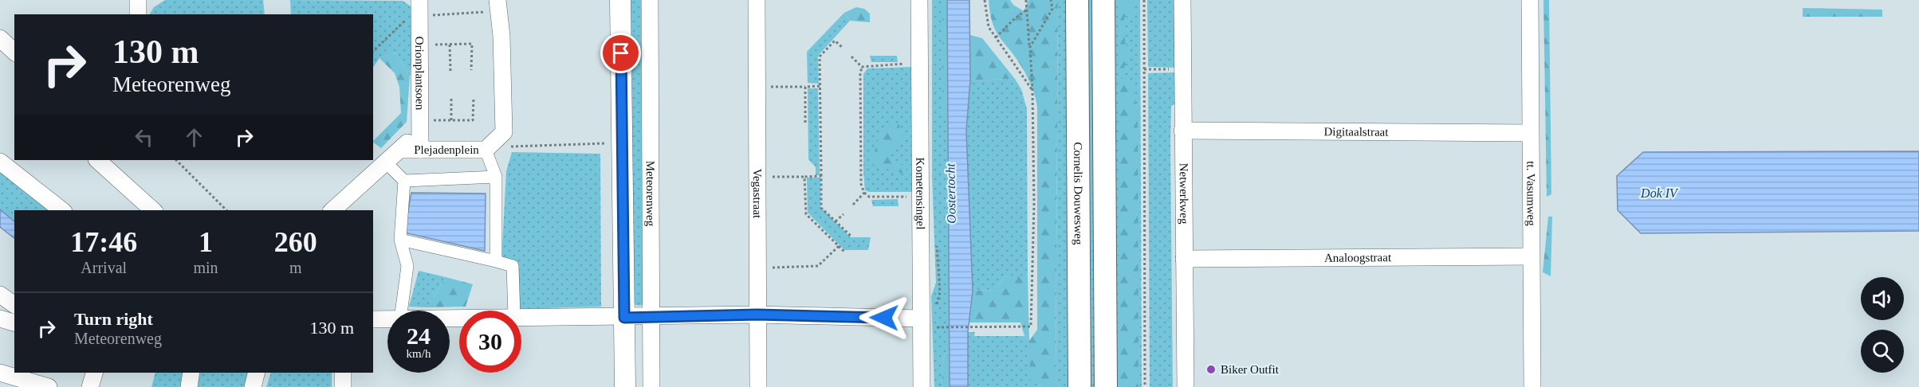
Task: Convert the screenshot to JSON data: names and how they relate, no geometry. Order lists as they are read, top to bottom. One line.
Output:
{"streets":{"main road":["Cornelis Douwesweg"],"street":["Orionplantsoen","Digitaalstraat","Plejadenplein","Meteorenweg","Vegastraat","Kometensingel","Netwerkweg","tt. Vasumweg","Analoogstraat"]},"crossings":[["Orionplantsoen","Plejadenplein"],["Digitaalstraat","Netwerkweg"],["Digitaalstraat","tt. Vasumweg"],["Netwerkweg","Analoogstraat"],["tt. Vasumweg","Analoogstraat"]],"water":["Dok IV","Oostertocht"],"places":["Biker Outfit"],"page":{"turn":["130 m","Meteorenweg"],"eta":["17:46","Arrival","1","min","260","m"],"list":[{"name":"Turn right","note":"Meteorenweg","value":"130 m"}],"speed":"24 km/h","limit":"30"}}
